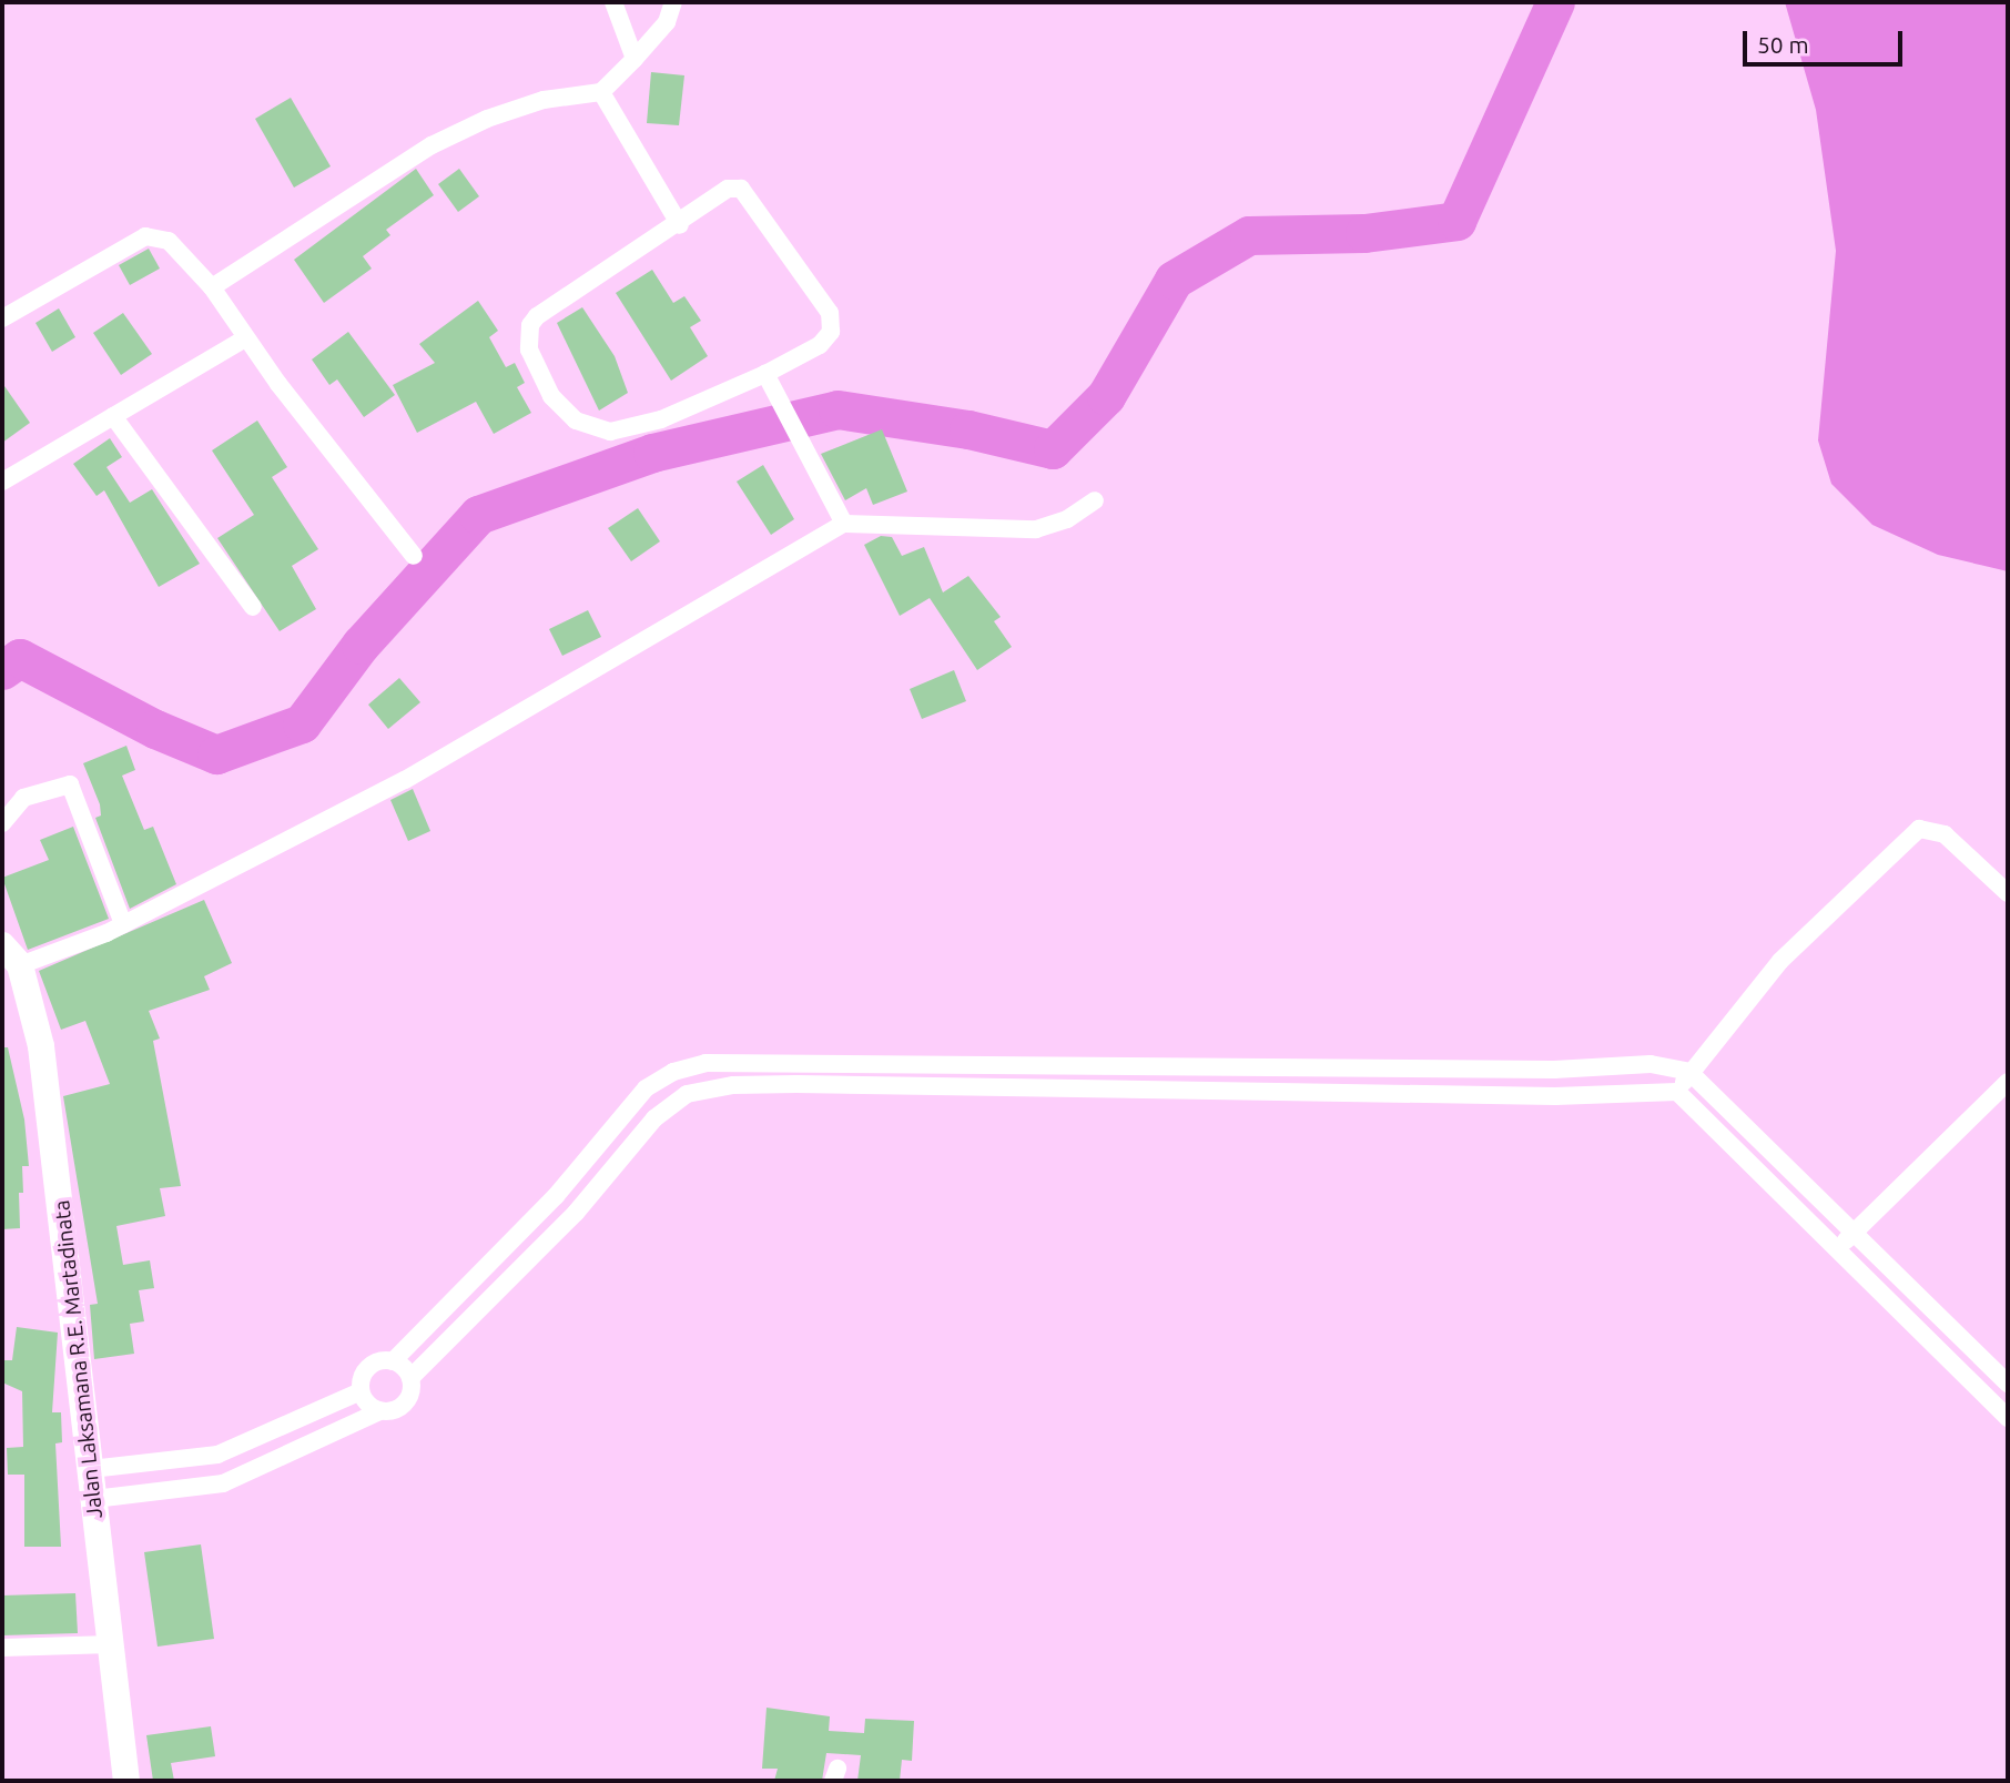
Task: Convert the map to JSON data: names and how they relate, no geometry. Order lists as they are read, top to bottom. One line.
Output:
{"streets":{"main road":["Jalan Laksamana R.E. Martadinata"]},"scale_bar":"50 m"}
